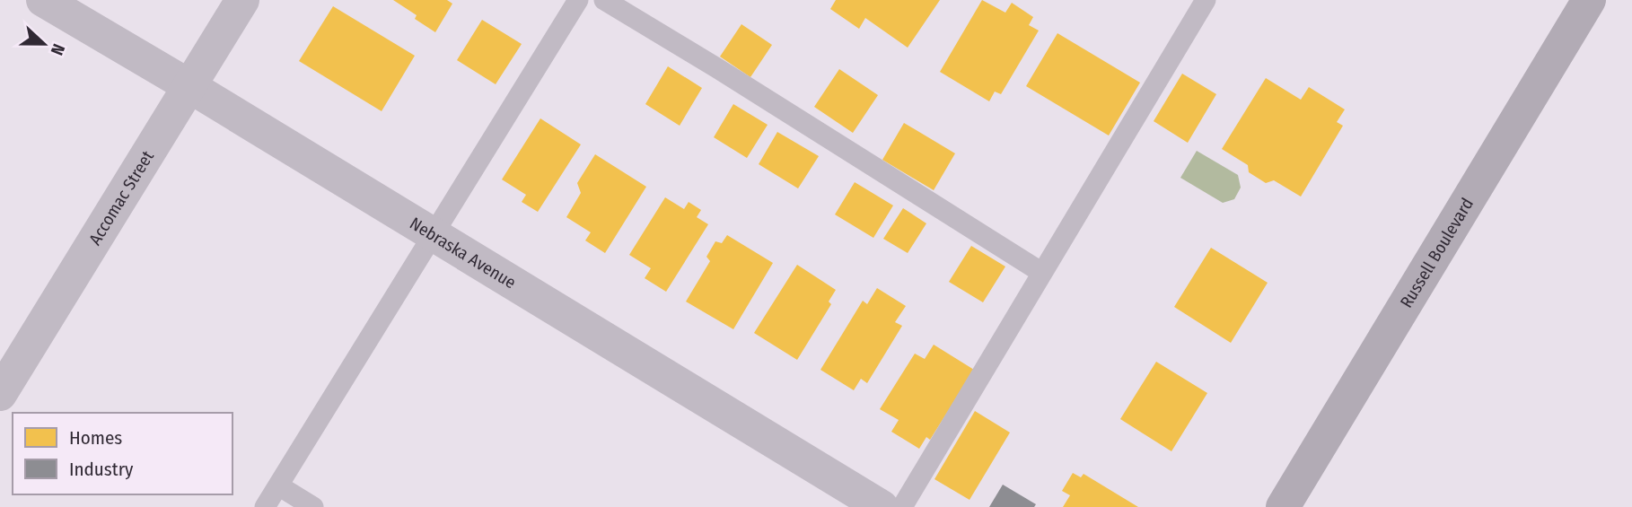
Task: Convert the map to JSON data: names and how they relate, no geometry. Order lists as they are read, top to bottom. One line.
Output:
{"streets":{"main road":["Russell Boulevard"],"street":["Accomac Street","Nebraska Avenue"]},"crossings":[["Accomac Street","Nebraska Avenue"]],"legend":["Homes","Industry"],"north":"right"}
